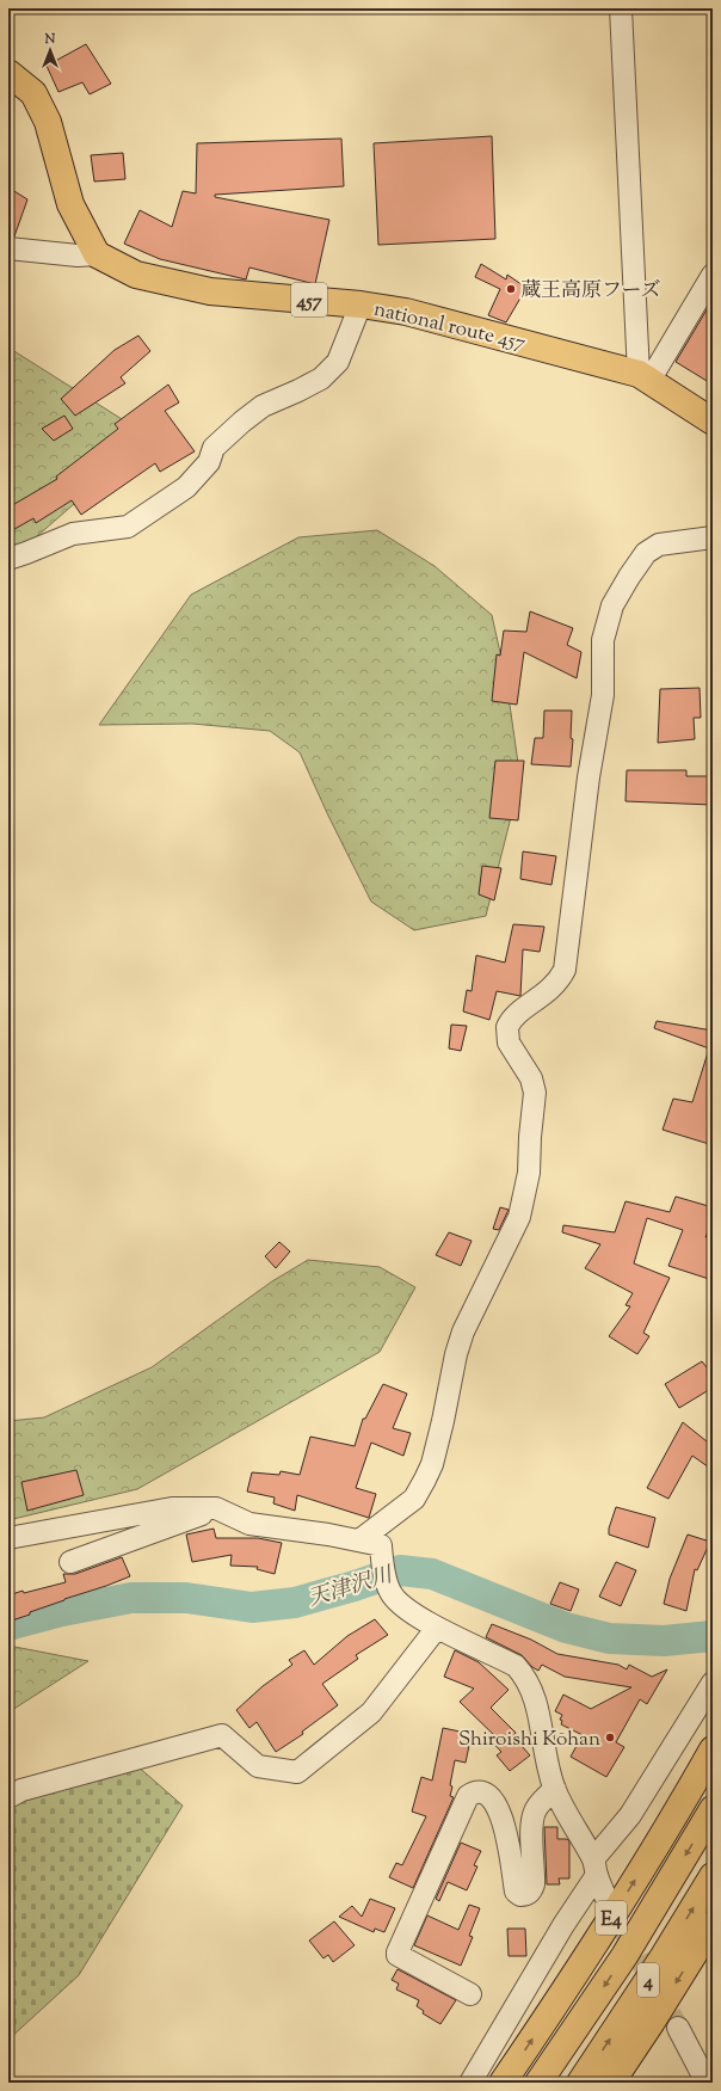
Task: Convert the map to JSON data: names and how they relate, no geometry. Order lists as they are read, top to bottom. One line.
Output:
{"streets":{"highway":["457","national route 457","E4","4"]},"water":["天津沢川"],"places":["蔵王高原フーズ","Shiroishi Kōhan"],"north":"top"}
